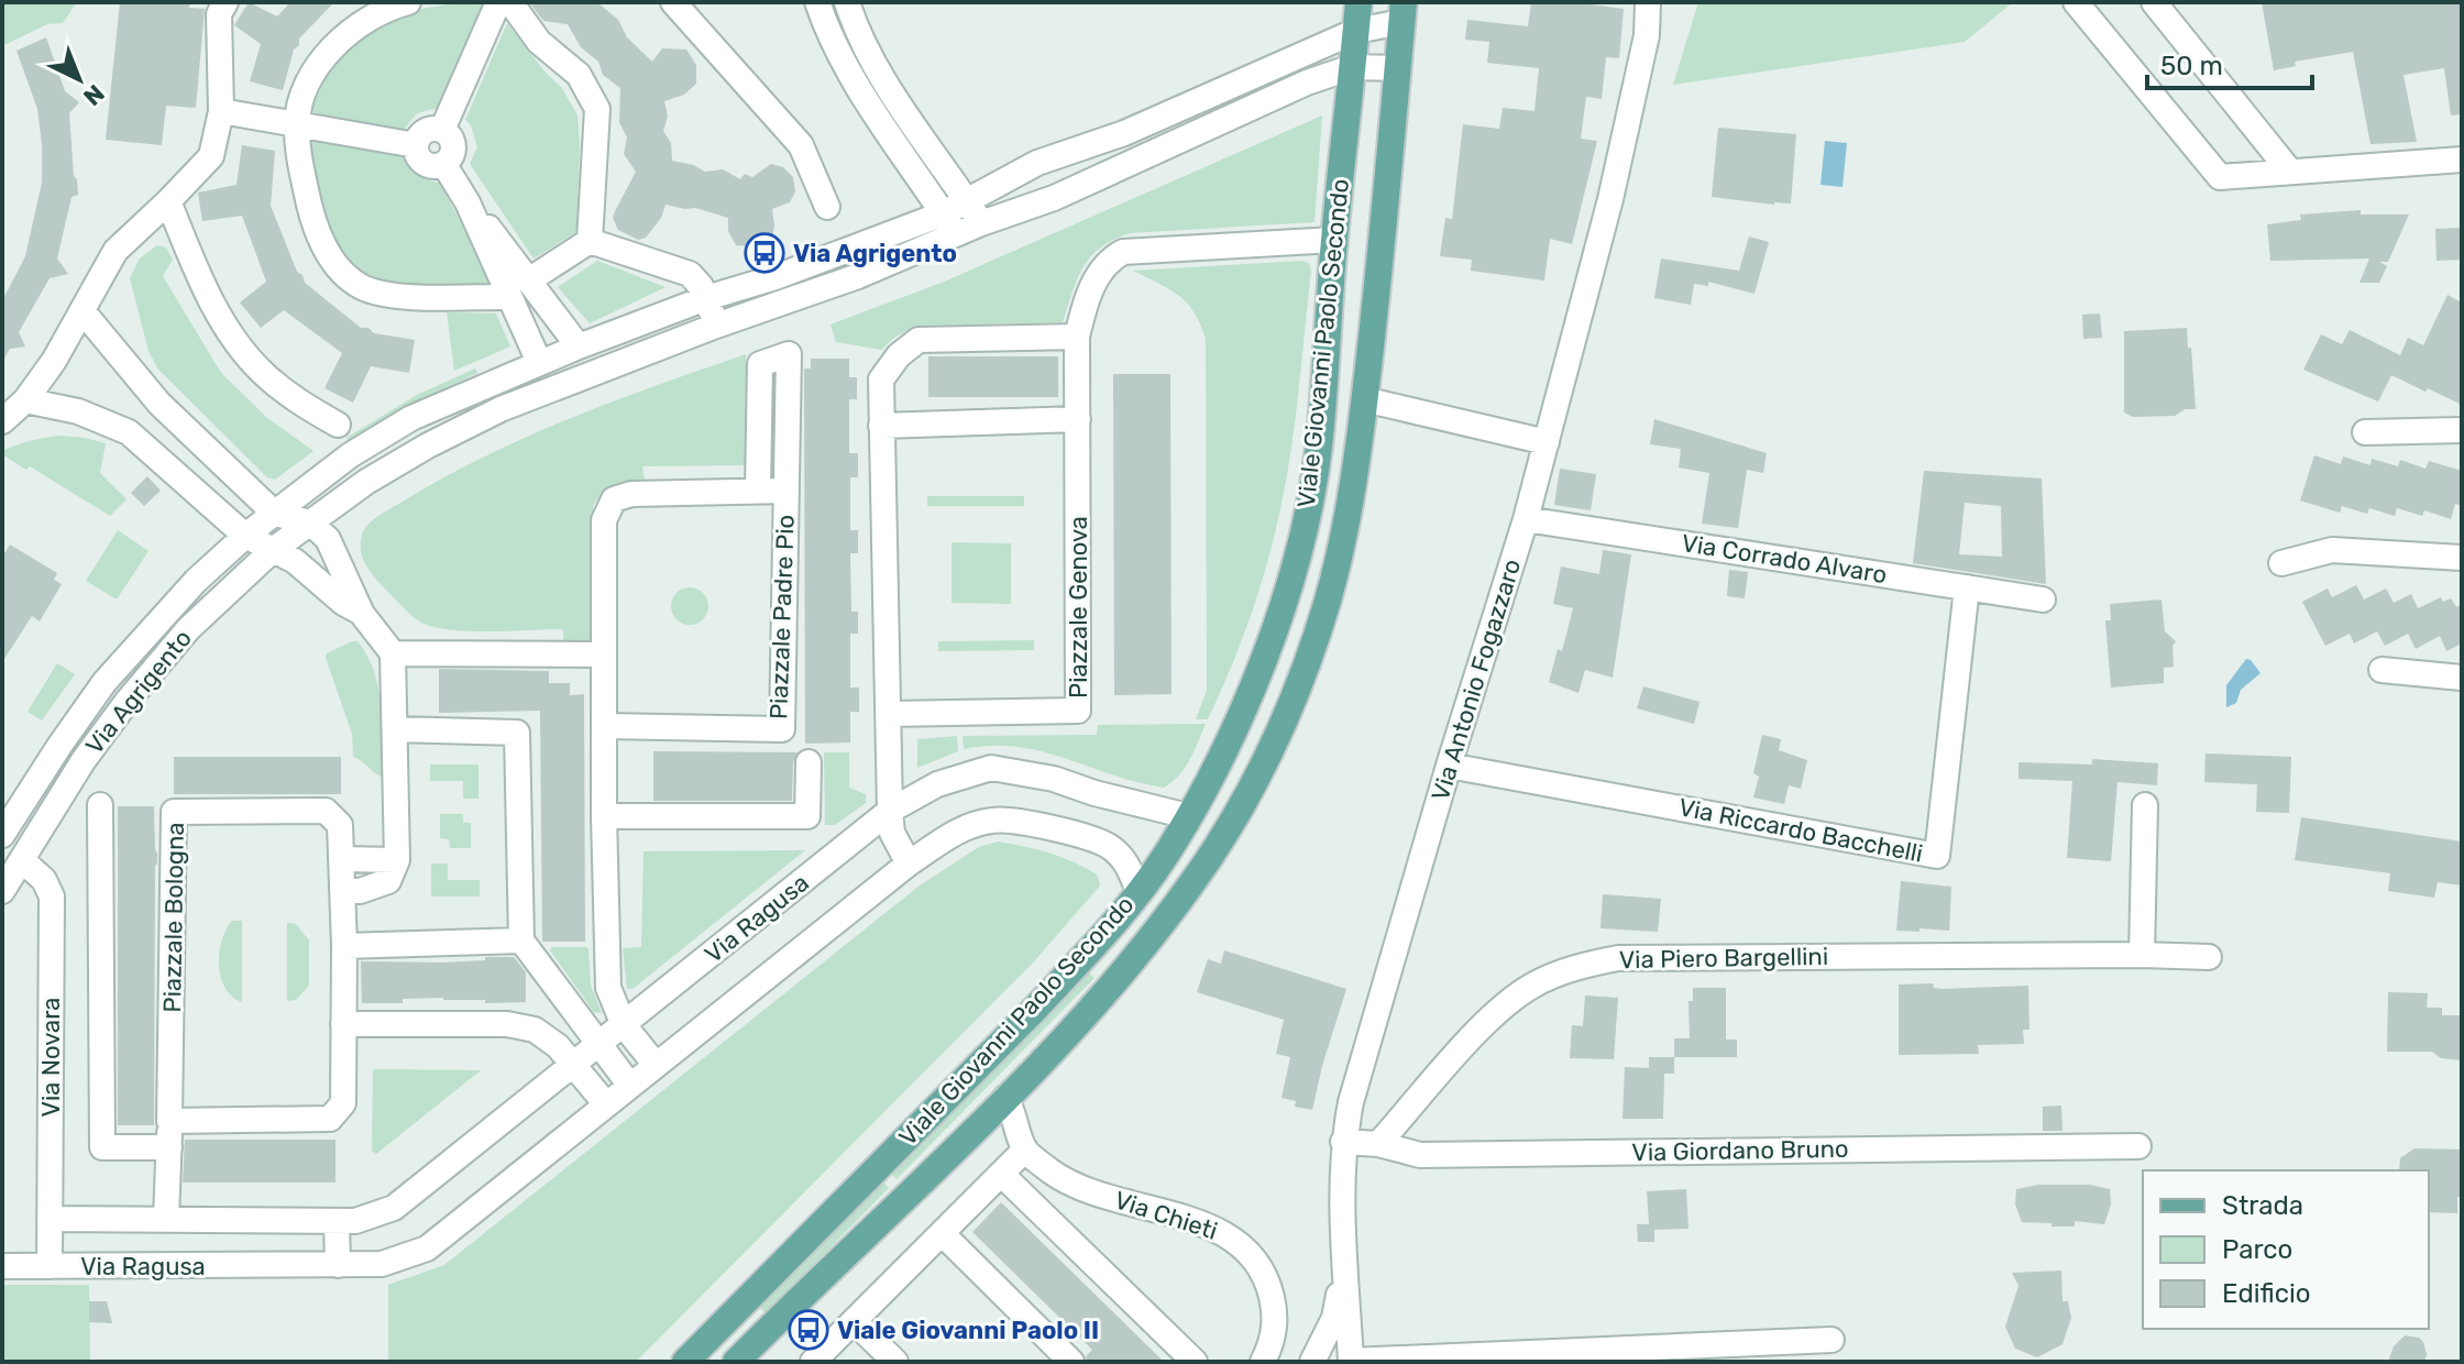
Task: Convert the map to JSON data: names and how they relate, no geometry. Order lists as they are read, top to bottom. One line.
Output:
{"streets":{"main road":["Viale Giovanni Paolo Secondo"],"street":["Via Corrado Alvaro","Piazzale Genova","Piazzale Padre Pio","Via Antonio Fogazzaro","Via Agrigento","Via Riccardo Bacchelli","Piazzale Bologna","Via Ragusa","Via Piero Bargellini","Via Novara","Via Giordano Bruno","Via Chieti"]},"crossings":[["Viale Giovanni Paolo Secondo","Piazzale Genova"],["Viale Giovanni Paolo Secondo","Via Agrigento"],["Viale Giovanni Paolo Secondo","Via Ragusa"],["Via Corrado Alvaro","Via Antonio Fogazzaro"],["Via Corrado Alvaro","Via Riccardo Bacchelli"],["Piazzale Padre Pio","Via Ragusa"],["Via Antonio Fogazzaro","Via Riccardo Bacchelli"],["Via Antonio Fogazzaro","Via Giordano Bruno"],["Via Agrigento","Via Novara"],["Piazzale Bologna","Via Ragusa"],["Via Ragusa","Via Novara"],["Via Piero Bargellini","Via Giordano Bruno"]],"places":{"bus stop":["Via Agrigento","Viale Giovanni Paolo II"]},"legend":["Strada","Parco","Edificio"],"scale_bar":"50 m","north":"bottom right"}
